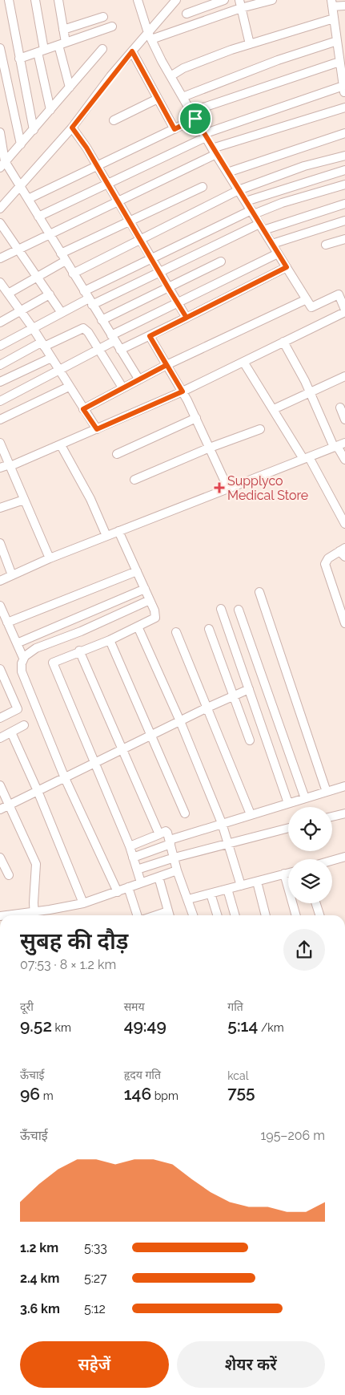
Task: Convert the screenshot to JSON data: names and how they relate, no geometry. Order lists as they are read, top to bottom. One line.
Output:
{"places":{"health":["Supplyco Medical Store"]},"page":{"heading":["सुबह की दौड़","07:53 · 8 × 1.2 km"],"stats":[["दूरी","9.52 km"],["समय","49:49"],["गति","5:14 /km"],["ऊँचाई","96 m"],["हृदय गति","146 bpm"],["kcal","755"]],"chart":["ऊँचाई","195–206 m"],"list":[{"name":"1.2 km","note":"5:33"},{"name":"2.4 km","note":"5:27"},{"name":"3.6 km","note":"5:12"}],"buttons":["सहेजें","शेयर करें"]}}
